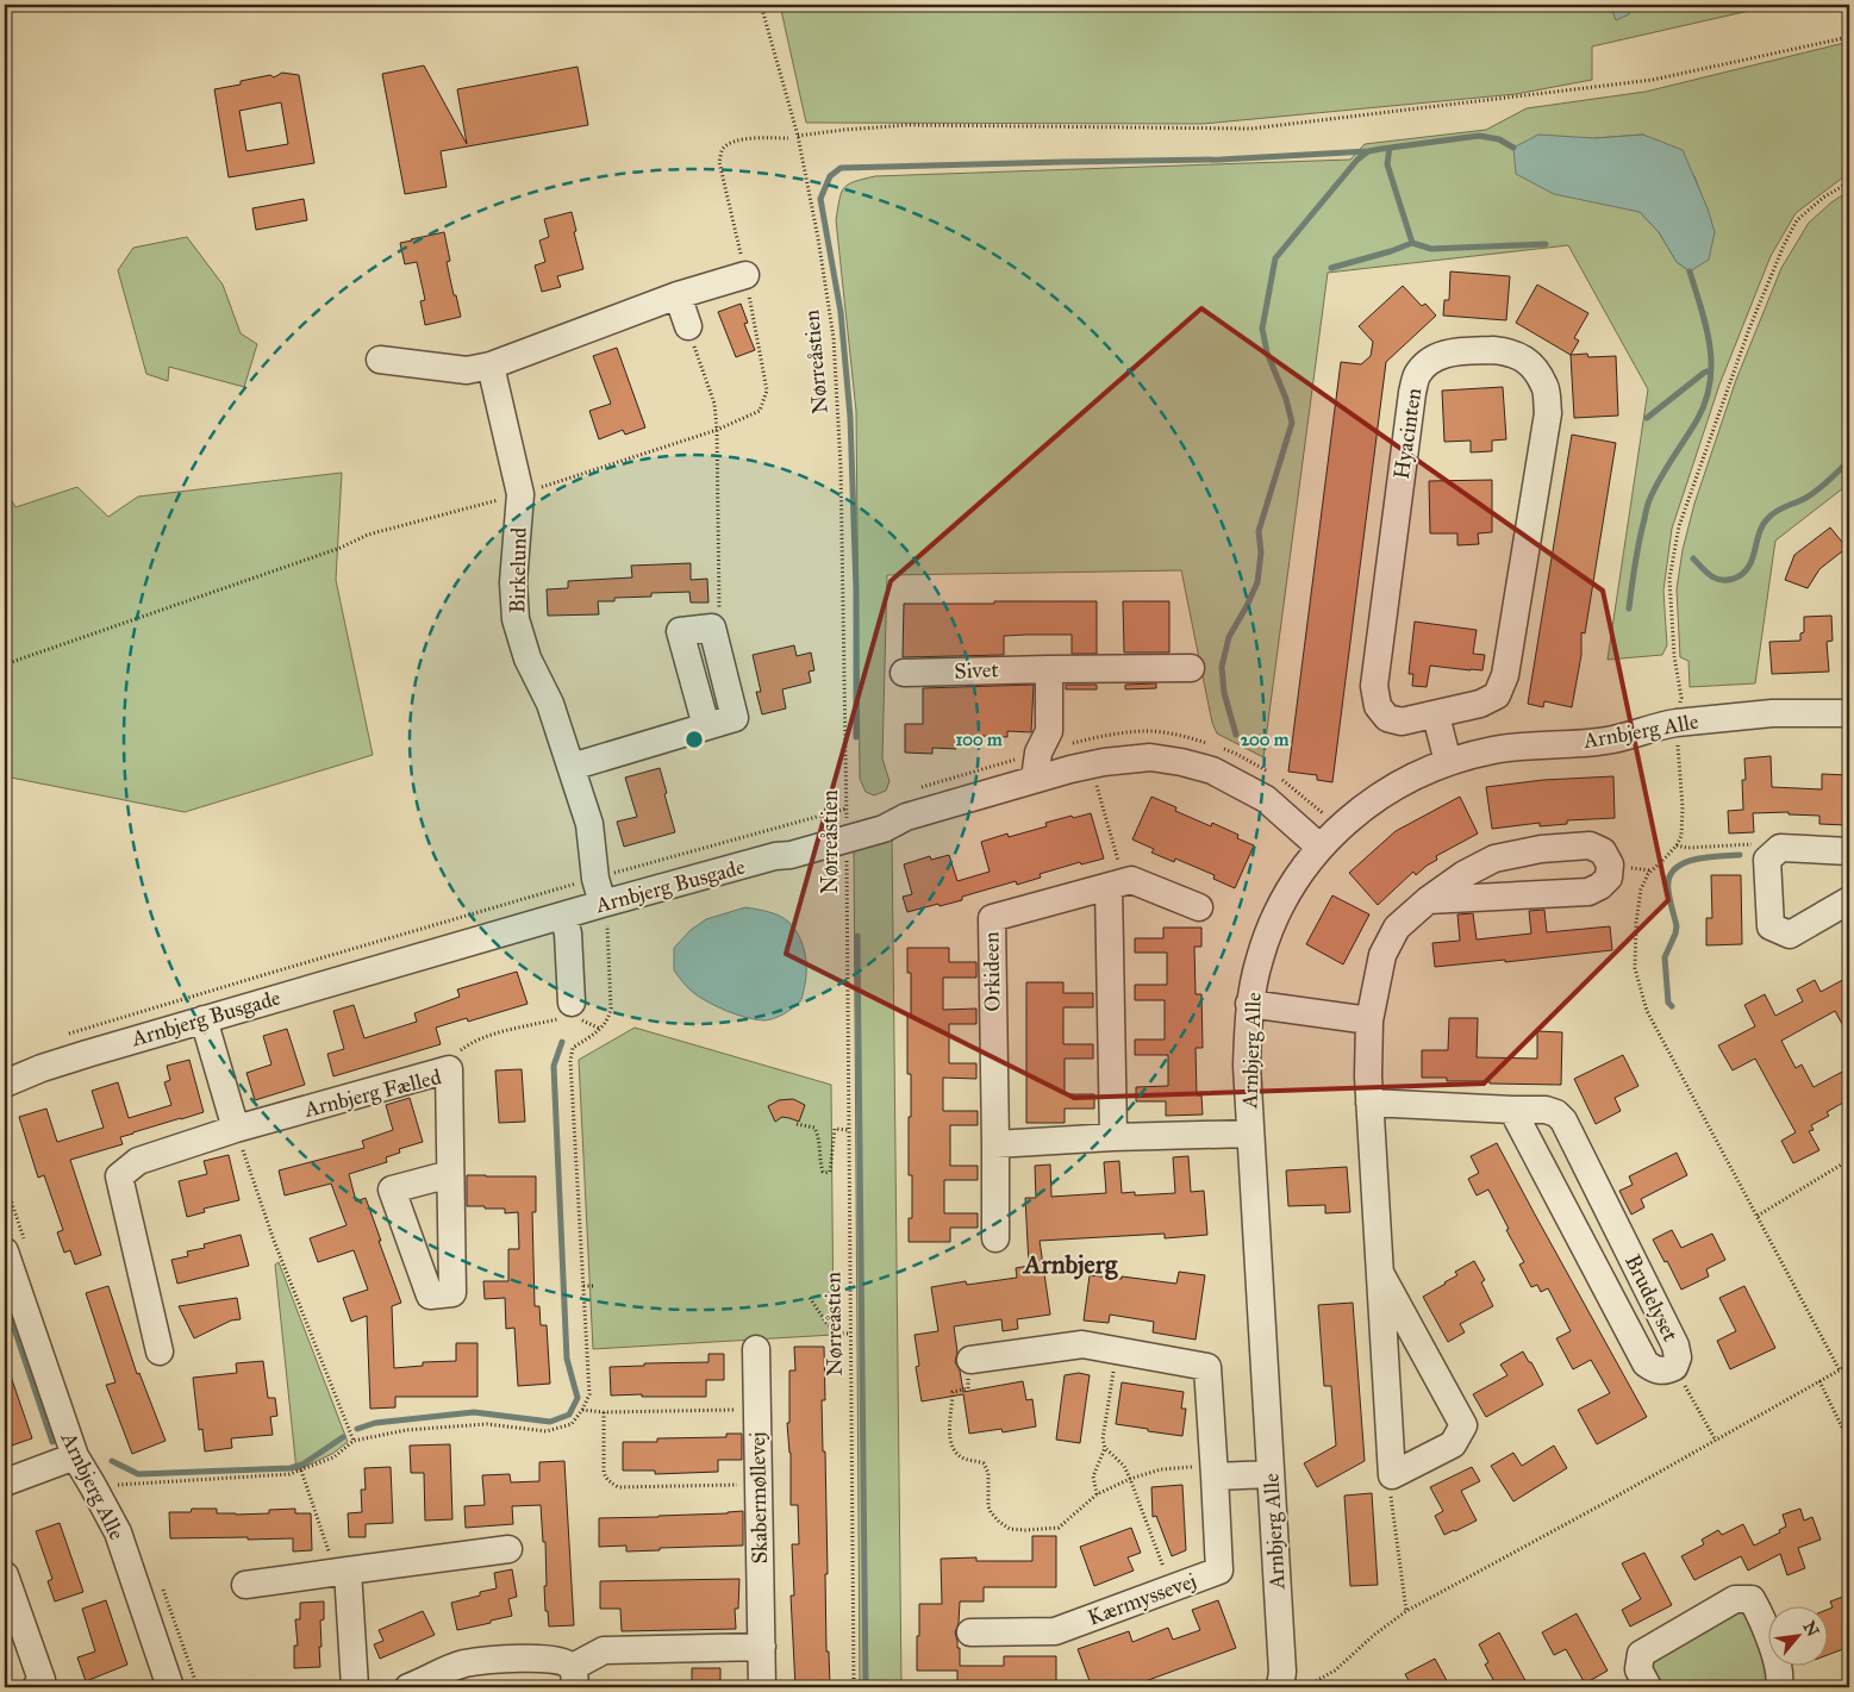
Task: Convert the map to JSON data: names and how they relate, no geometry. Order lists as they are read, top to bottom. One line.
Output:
{"streets":{"street":["Hyacinten","Birkelund","Sivet","Arnbjerg Alle","Arnbjerg Busgade","Orkideen","Arnbjerg Fælled","Brudelyset","Skabermøllevej","Kærmyssevej"],"path":["Nørreåstien"]},"crossings":[["Nørreåstien","Arnbjerg Busgade"],["Birkelund","Arnbjerg Busgade"],["Arnbjerg Alle","Arnbjerg Busgade"]],"districts":["Arnbjerg"],"north":"top right","rings":["100 m","200 m"]}
